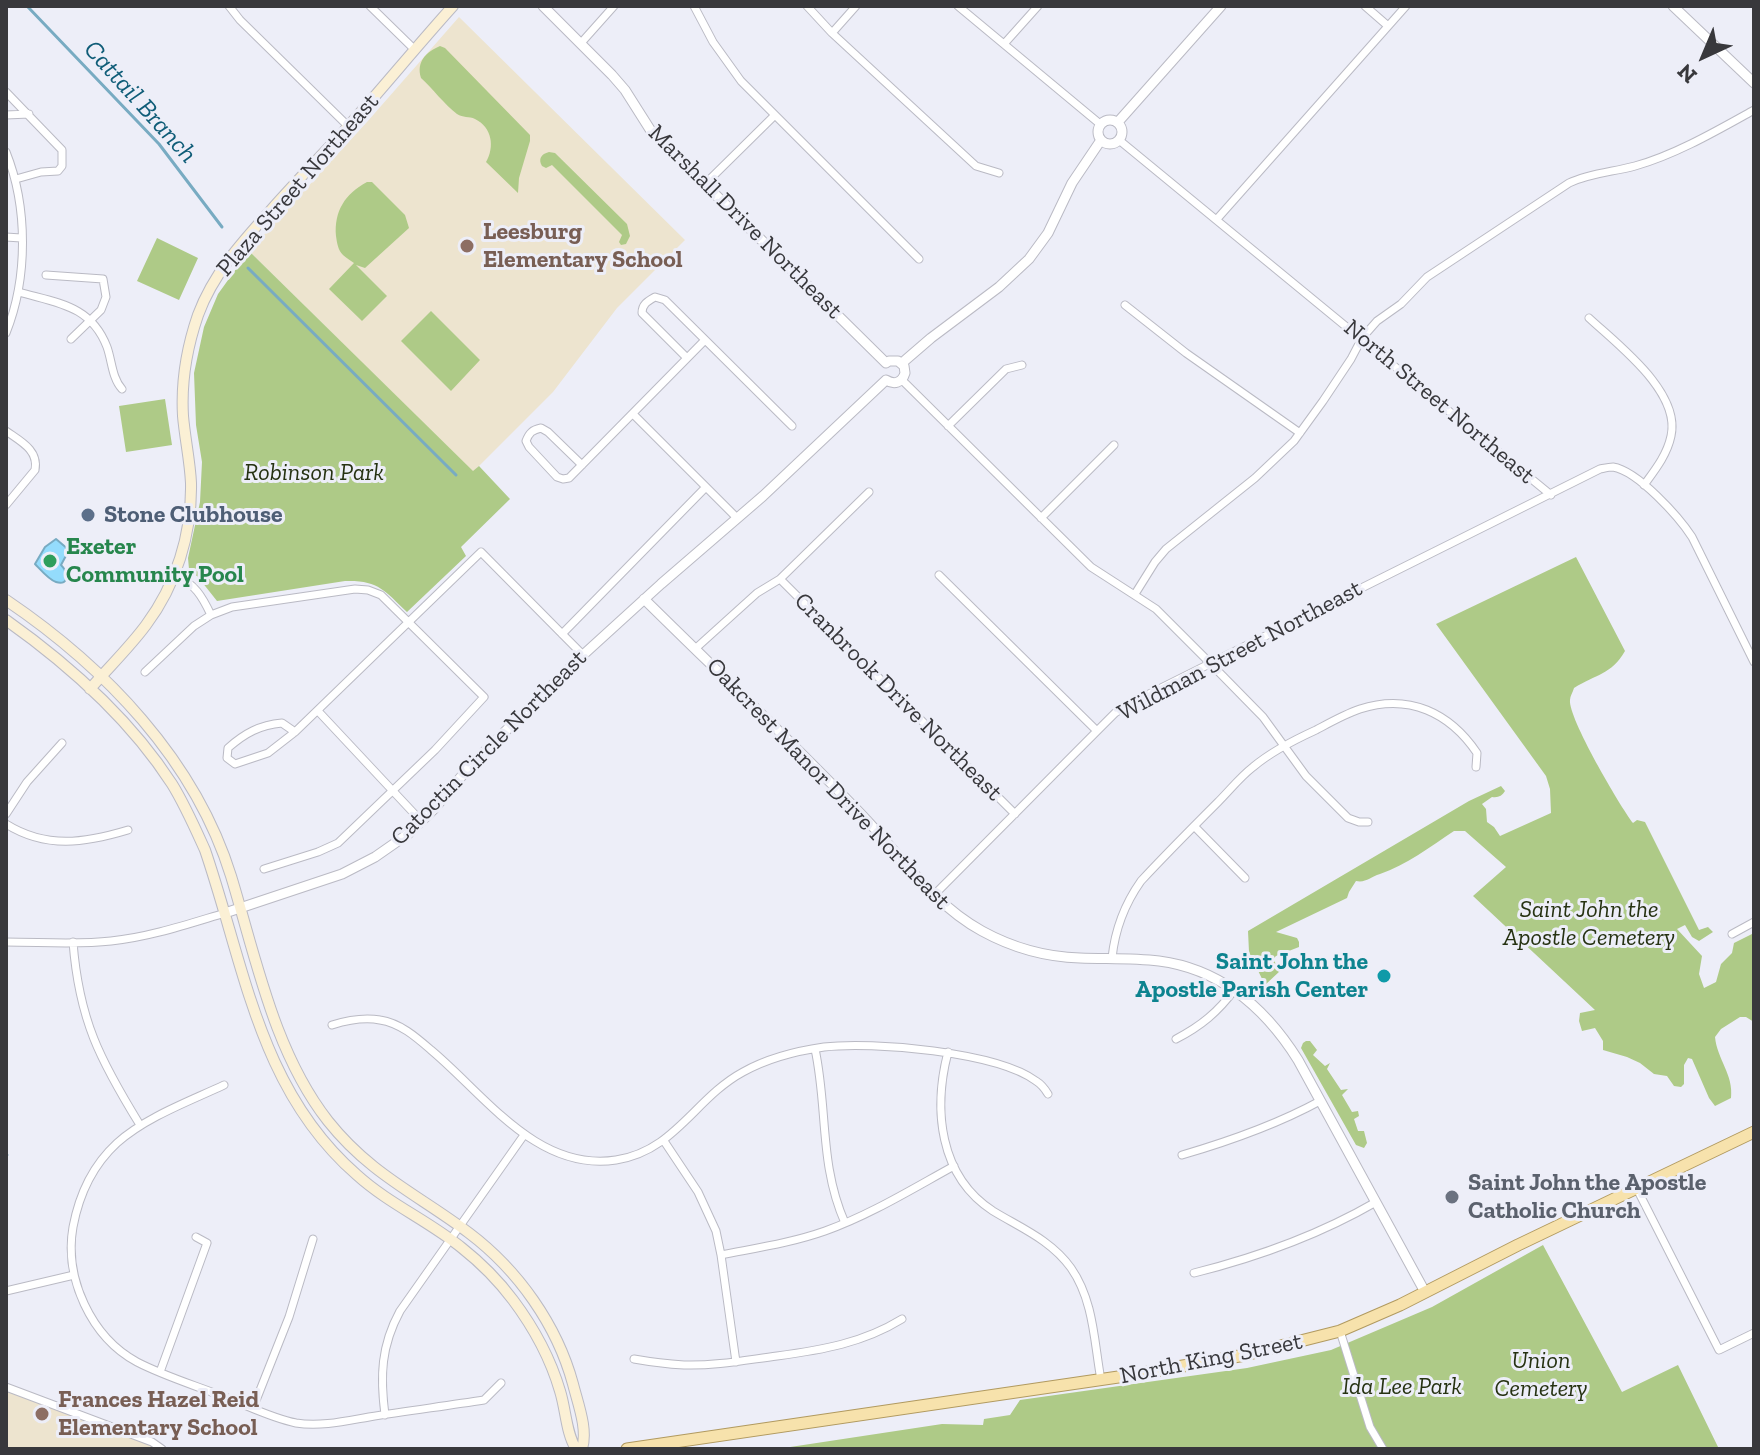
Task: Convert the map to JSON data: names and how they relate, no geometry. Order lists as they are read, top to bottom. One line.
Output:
{"streets":{"main road":["Plaza Street Northeast","North King Street"],"street":["Marshall Drive Northeast","North Street Northeast","Wildman Street Northeast","Cranbrook Drive Northeast","Catoctin Circle Northeast","Oakcrest Manor Drive Northeast"]},"crossings":[["Marshall Drive Northeast","Catoctin Circle Northeast"],["North Street Northeast","Wildman Street Northeast"],["Wildman Street Northeast","Cranbrook Drive Northeast"],["Wildman Street Northeast","Oakcrest Manor Drive Northeast"],["Catoctin Circle Northeast","Oakcrest Manor Drive Northeast"],["Oakcrest Manor Drive Northeast","North King Street"]],"water":["Cattail Branch"],"parks":["Robinson Park","Saint John the Apostle Cemetery","Union Cemetery","Ida Lee Park"],"places":["Leesburg Elementary School","Stone Clubhouse","Exeter Community Pool","Saint John the Apostle Parish Center","Saint John the Apostle Catholic Church","Frances Hazel Reid Elementary School"],"north":"bottom left"}
